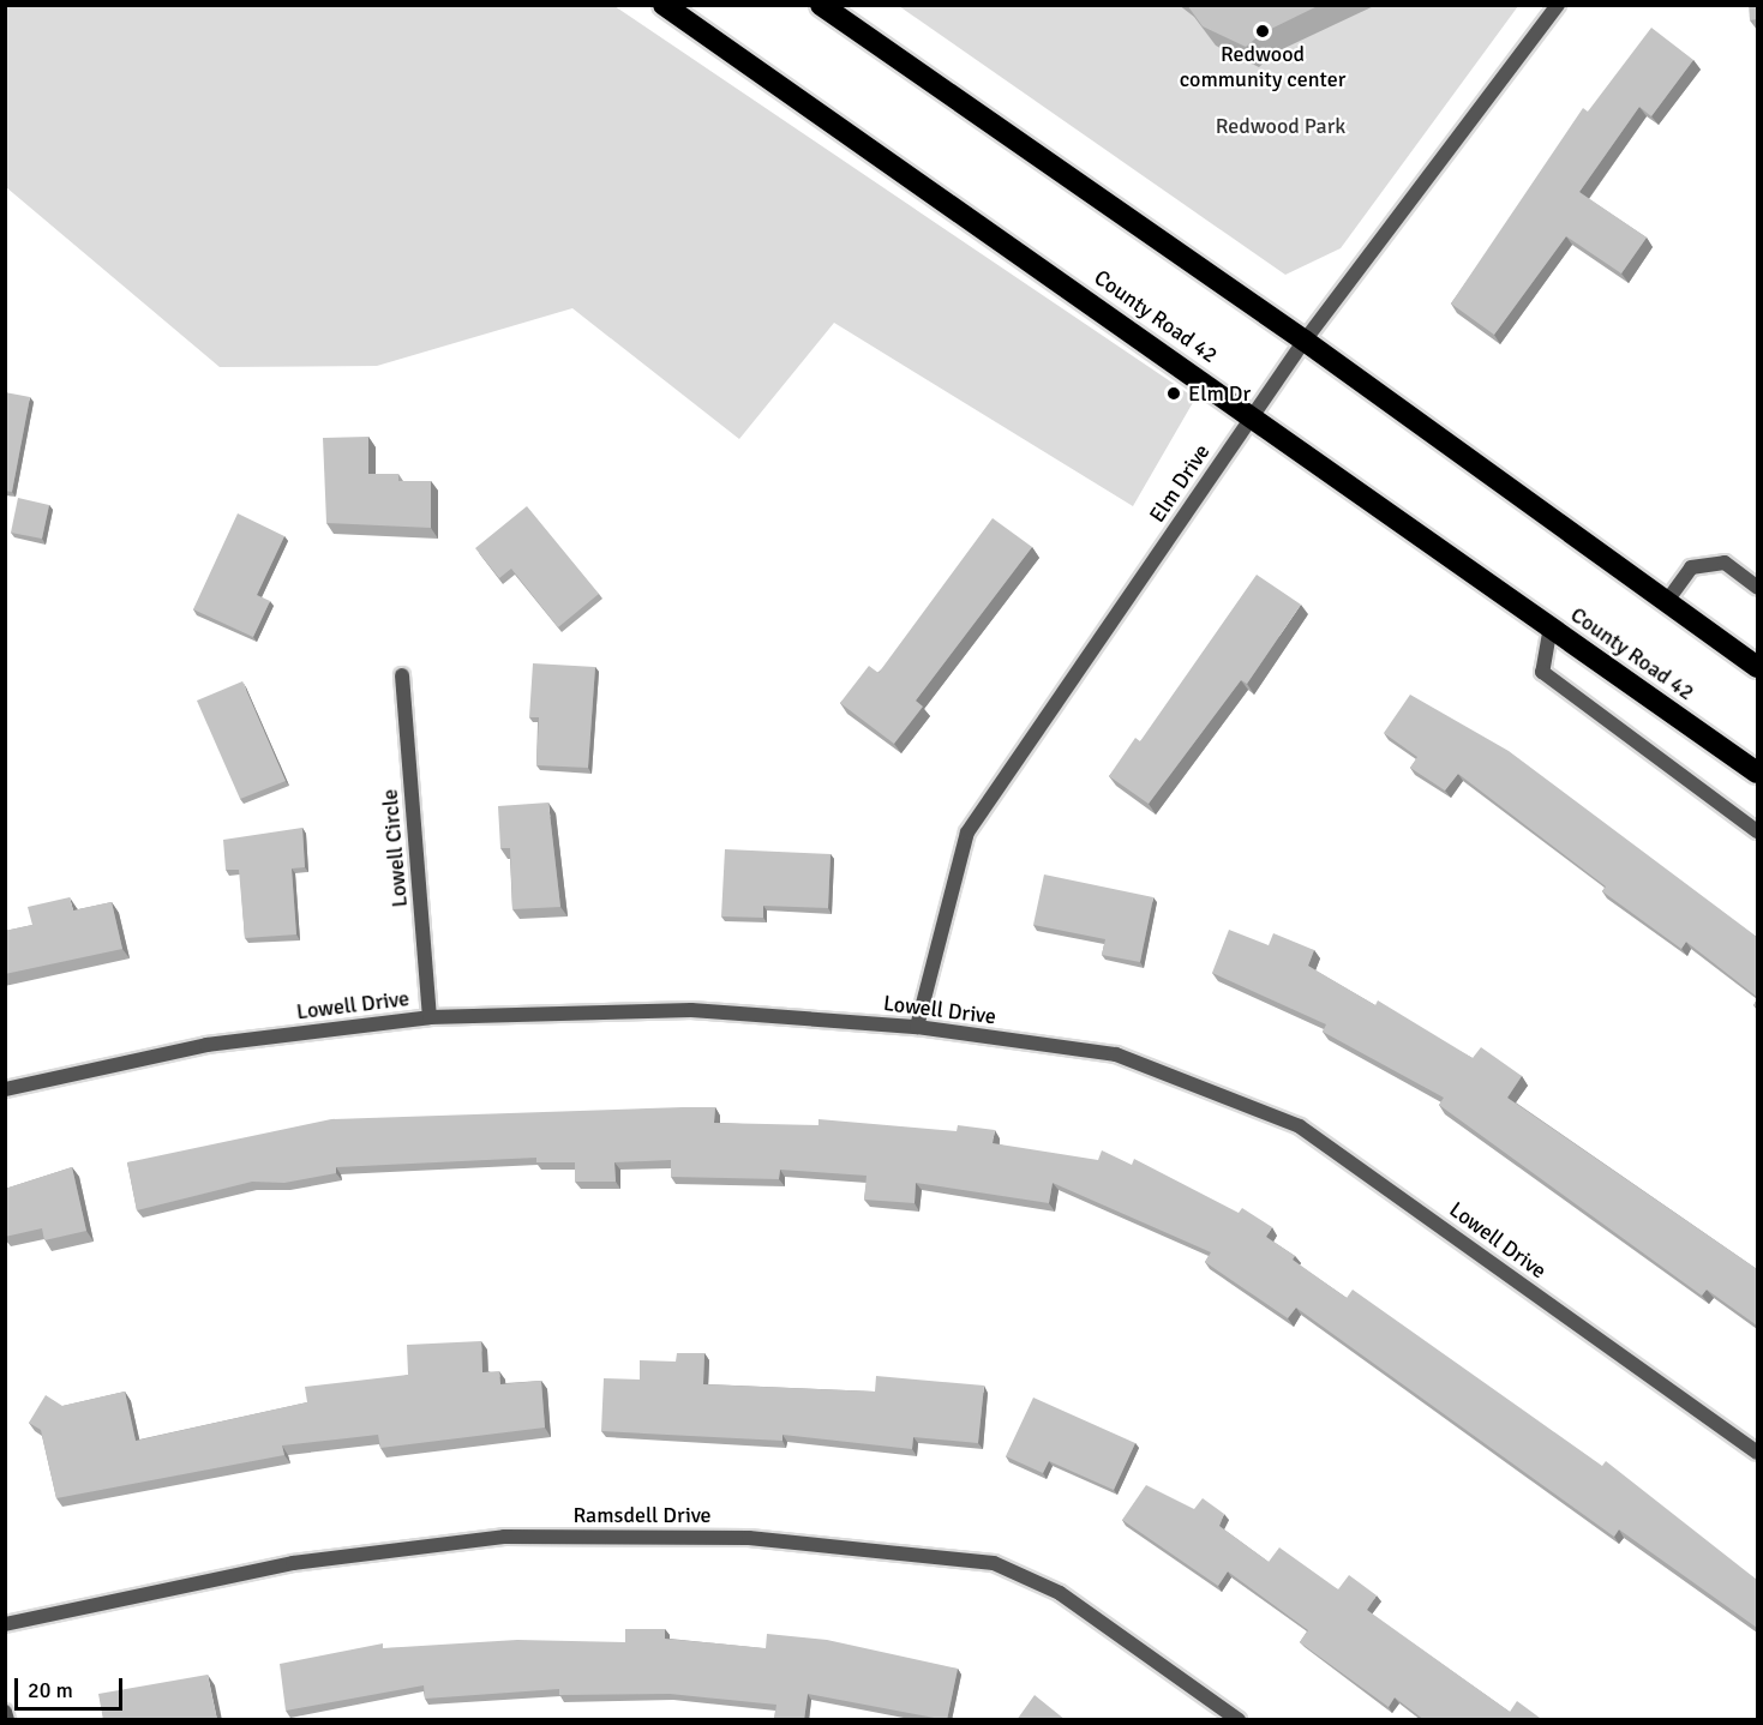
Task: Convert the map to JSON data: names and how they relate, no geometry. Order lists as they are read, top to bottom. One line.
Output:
{"streets":{"highway":["County Road 42"],"street":["Elm Drive","Lowell Circle","Lowell Drive","Ramsdell Drive"]},"crossings":[["County Road 42","Elm Drive"],["Elm Drive","Lowell Drive"],["Lowell Circle","Lowell Drive"]],"parks":["Redwood Park"],"places":["Redwood community center","Elm Dr"],"scale_bar":"20 m"}
